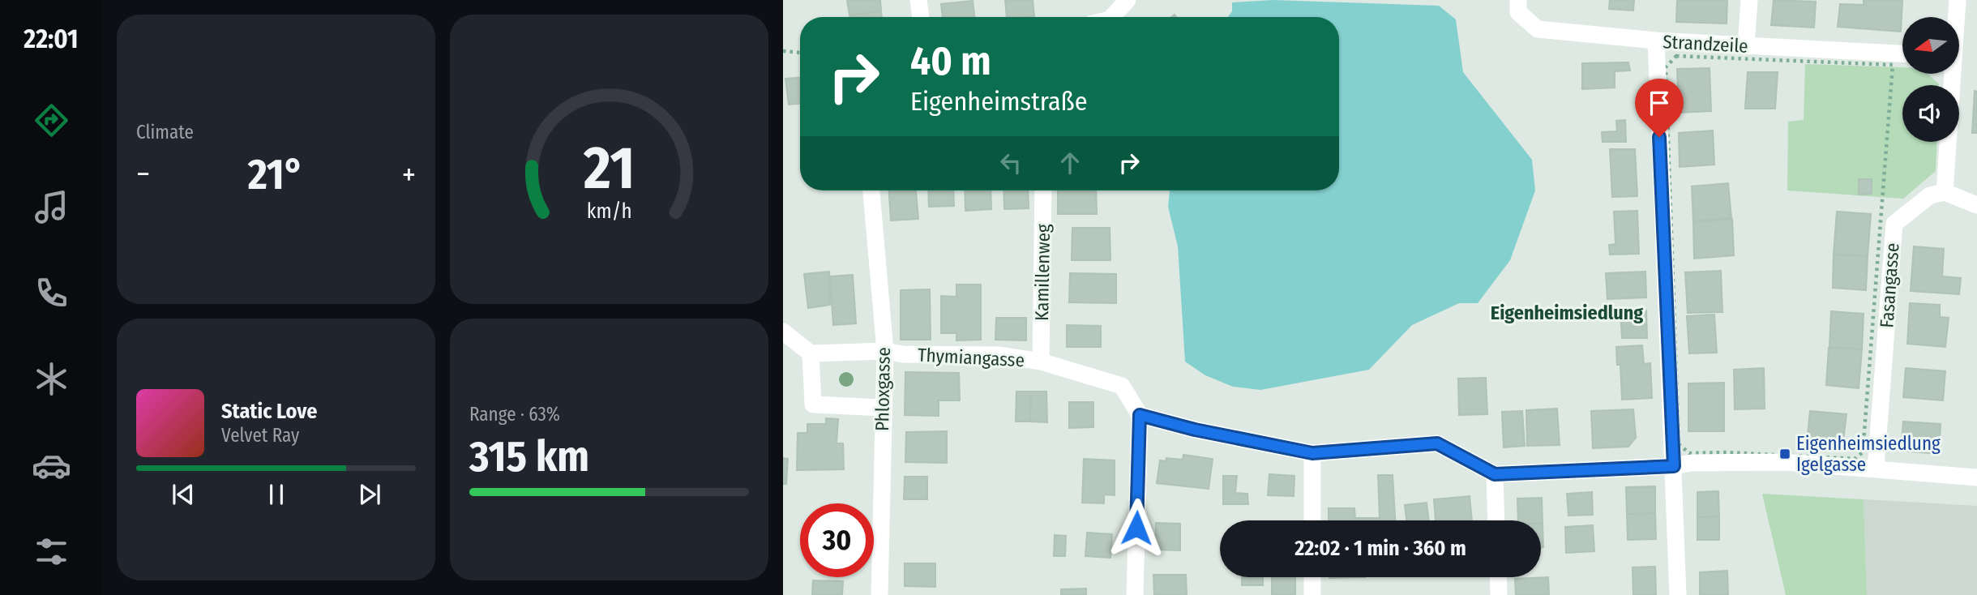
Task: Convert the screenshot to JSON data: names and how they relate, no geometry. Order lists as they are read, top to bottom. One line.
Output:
{"streets":{"street":["Strandzeile","Kamillenweg","Fasangasse","Thymiangasse","Phloxgasse"]},"crossings":[["Kamillenweg","Thymiangasse"],["Thymiangasse","Phloxgasse"]],"districts":["Eigenheimsiedlung"],"places":{"transit":["Eigenheimsiedlung Igelgasse"]},"north":"left","page":{"tabs":"22:01","tile":["Climate",["Range · 63%","315 km"]],"turn":["40 m","Eigenheimstraße"],"heat":["−","21°","+"],"song":["Static Love","Velvet Ray"],"limit":"30","trip":"22:02 · 1 min · 360 m","gauge":["21","km/h"]}}
